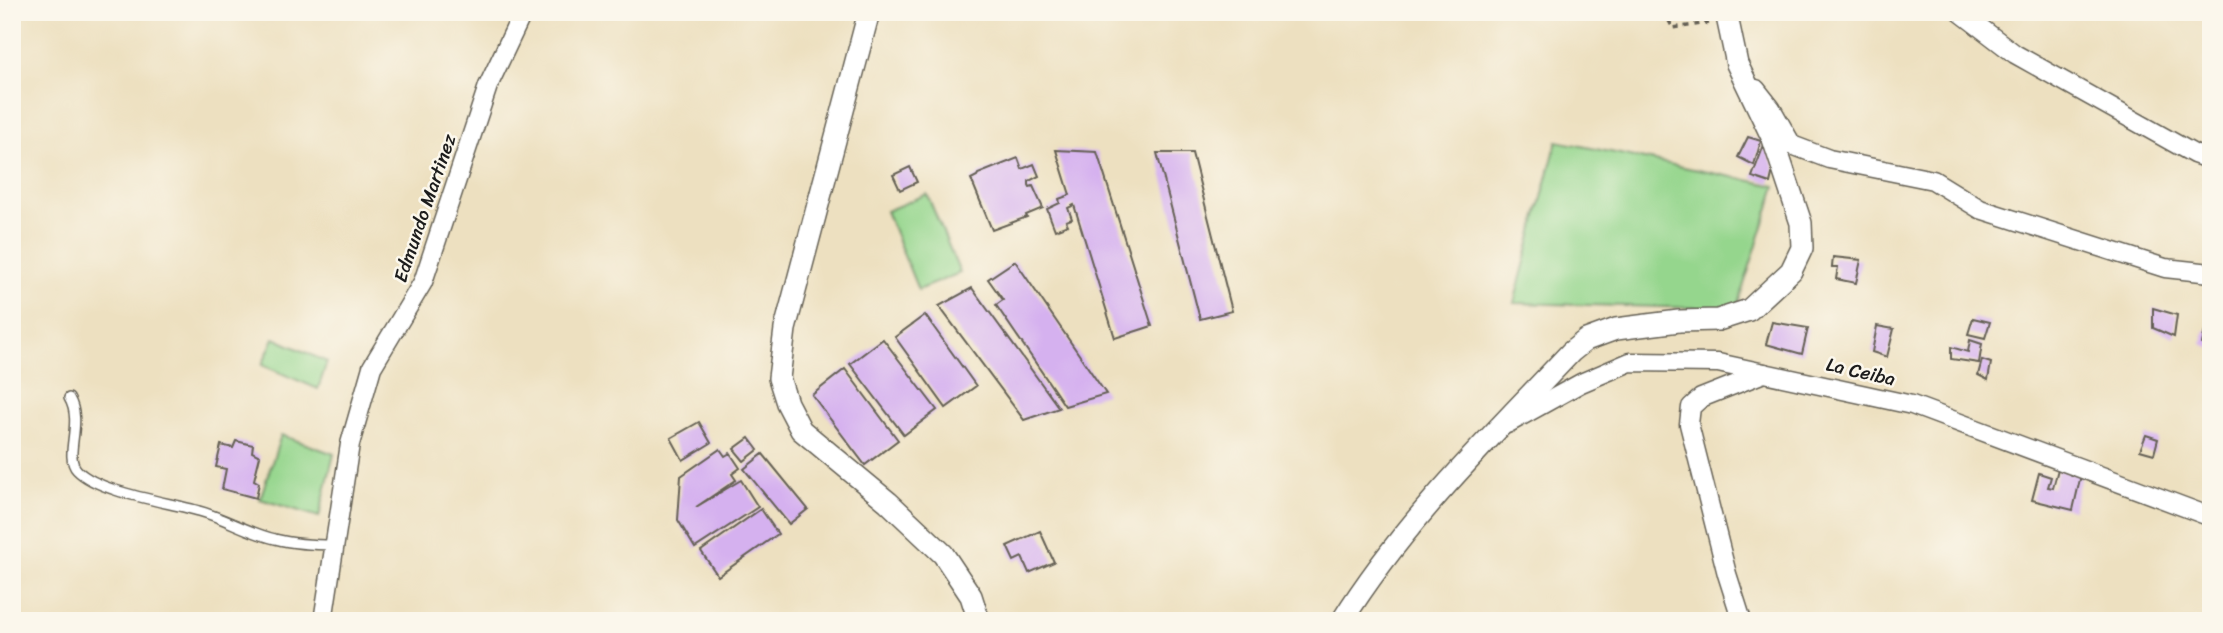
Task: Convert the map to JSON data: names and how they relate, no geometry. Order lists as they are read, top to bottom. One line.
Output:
{"streets":{"street":["Edmundo Martinez","La Ceiba"]}}
